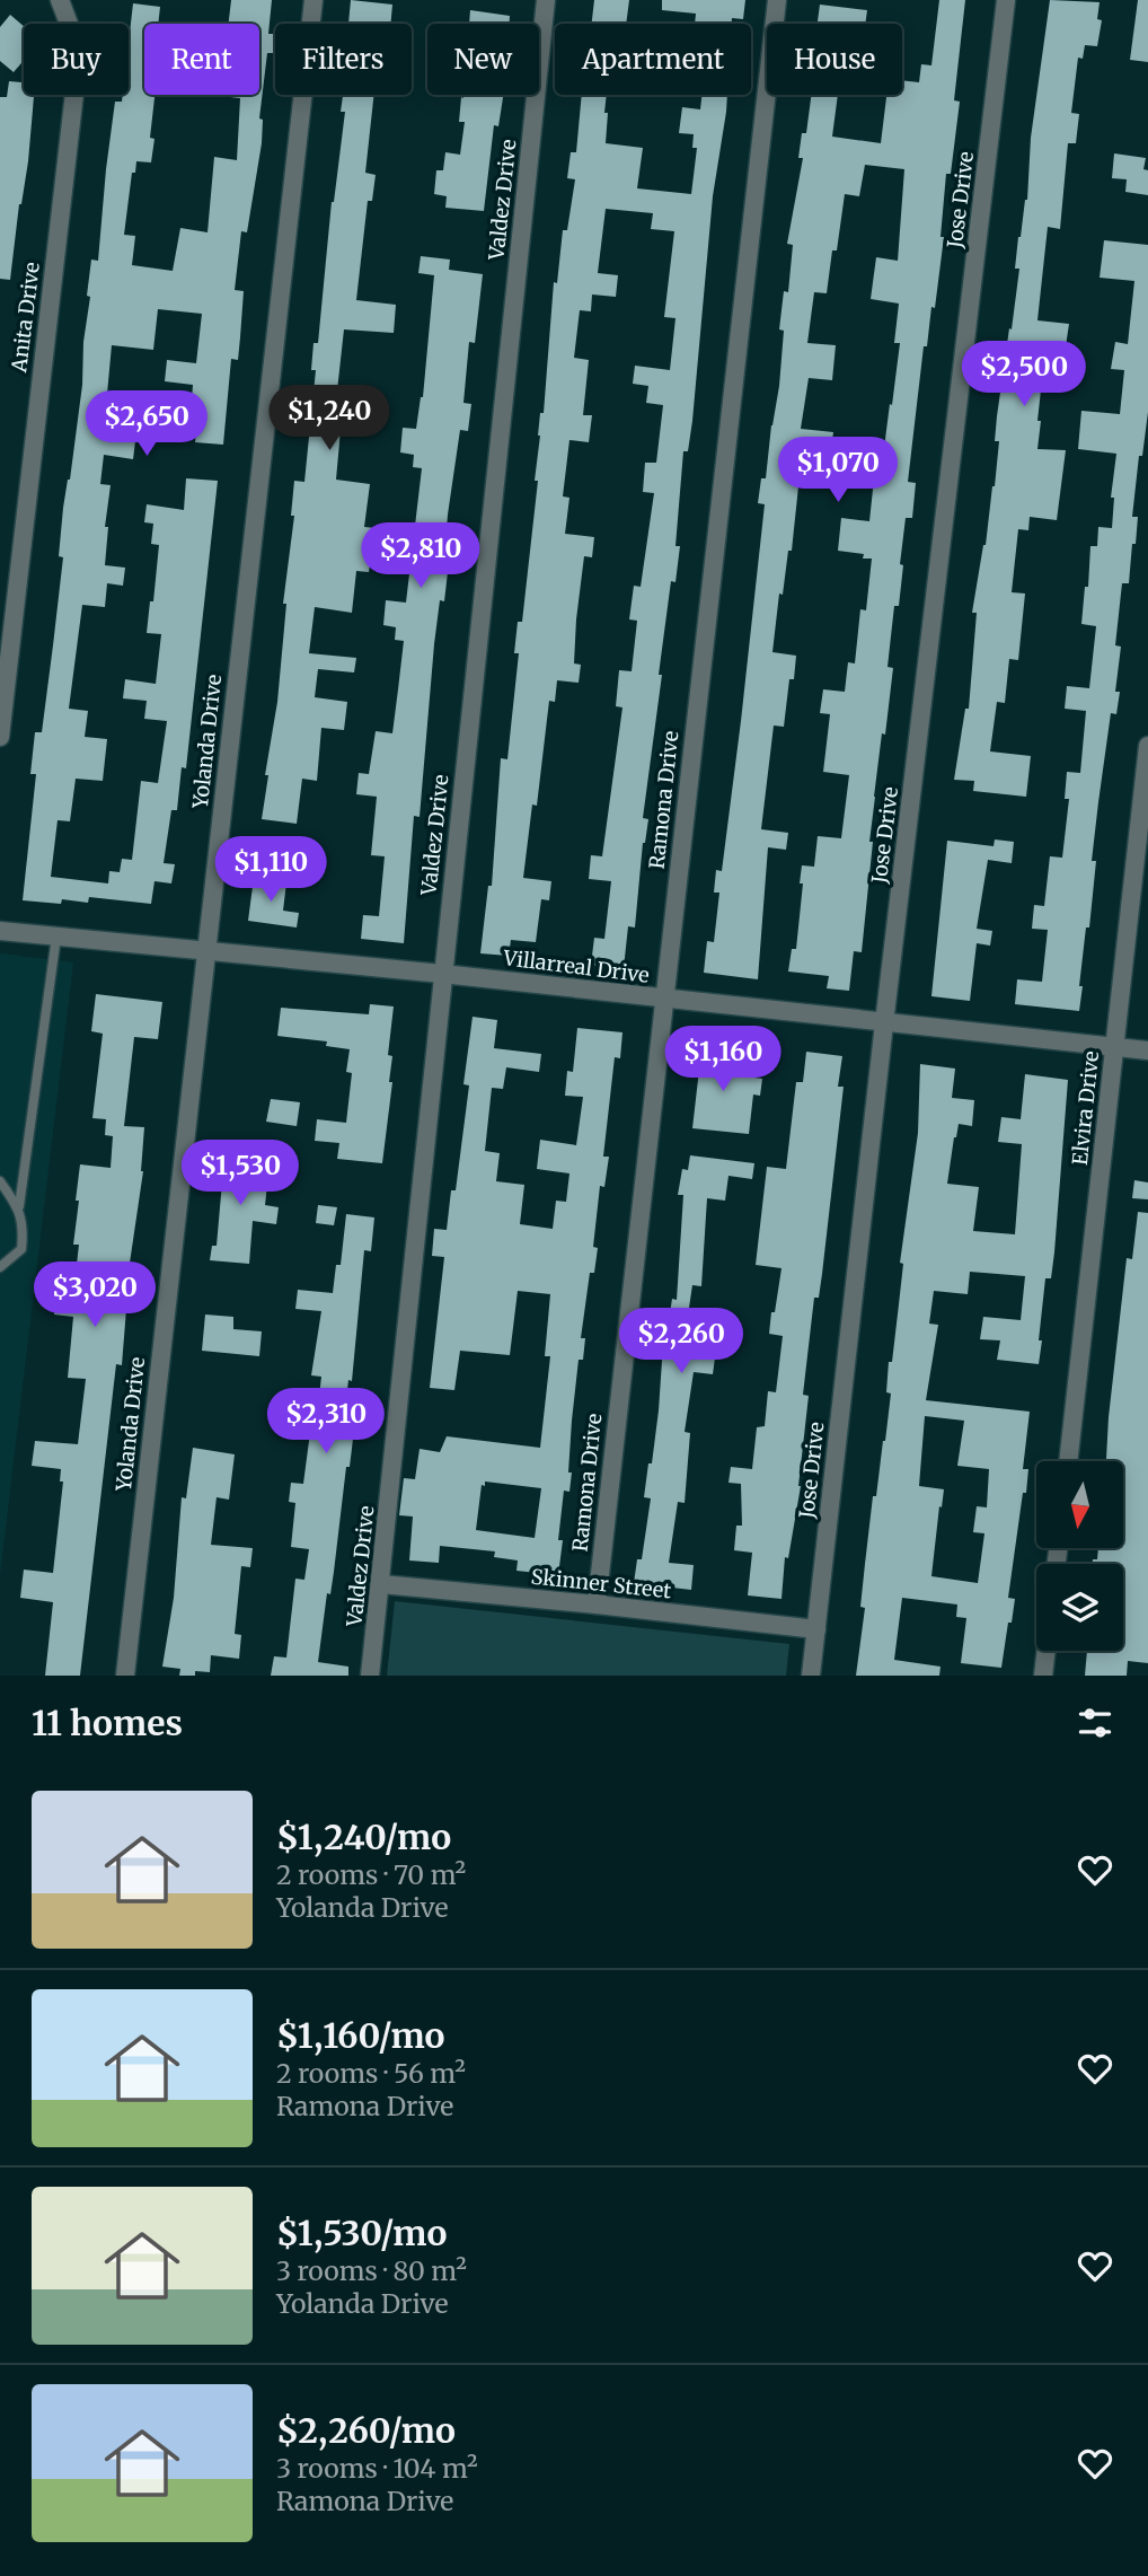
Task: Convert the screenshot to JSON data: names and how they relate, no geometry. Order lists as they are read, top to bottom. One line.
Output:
{"streets":{"street":["Valdez Drive","Jose Drive","Anita Drive","Yolanda Drive","Ramona Drive","Villarreal Drive","Elvira Drive","Skinner Street"]},"crossings":[["Valdez Drive","Villarreal Drive"],["Valdez Drive","Skinner Street"],["Jose Drive","Villarreal Drive"],["Jose Drive","Skinner Street"],["Yolanda Drive","Villarreal Drive"],["Ramona Drive","Villarreal Drive"],["Ramona Drive","Skinner Street"],["Villarreal Drive","Elvira Drive"]],"north":"bottom","page":{"chip":["Buy","Rent","Filters","New","Apartment","House"],"price":["$2,500","$1,240","$2,650","$1,070","$2,810","$1,110","$1,160","$1,530","$3,020","$2,260","$2,310"],"heading":"11 homes","list":[{"name":"$1,240/mo","note":"2 rooms · 70 m² · Yolanda Drive"},{"name":"$1,160/mo","note":"2 rooms · 56 m² · Ramona Drive"},{"name":"$1,530/mo","note":"3 rooms · 80 m² · Yolanda Drive"},{"name":"$2,260/mo","note":"3 rooms · 104 m² · Ramona Drive"}]}}
